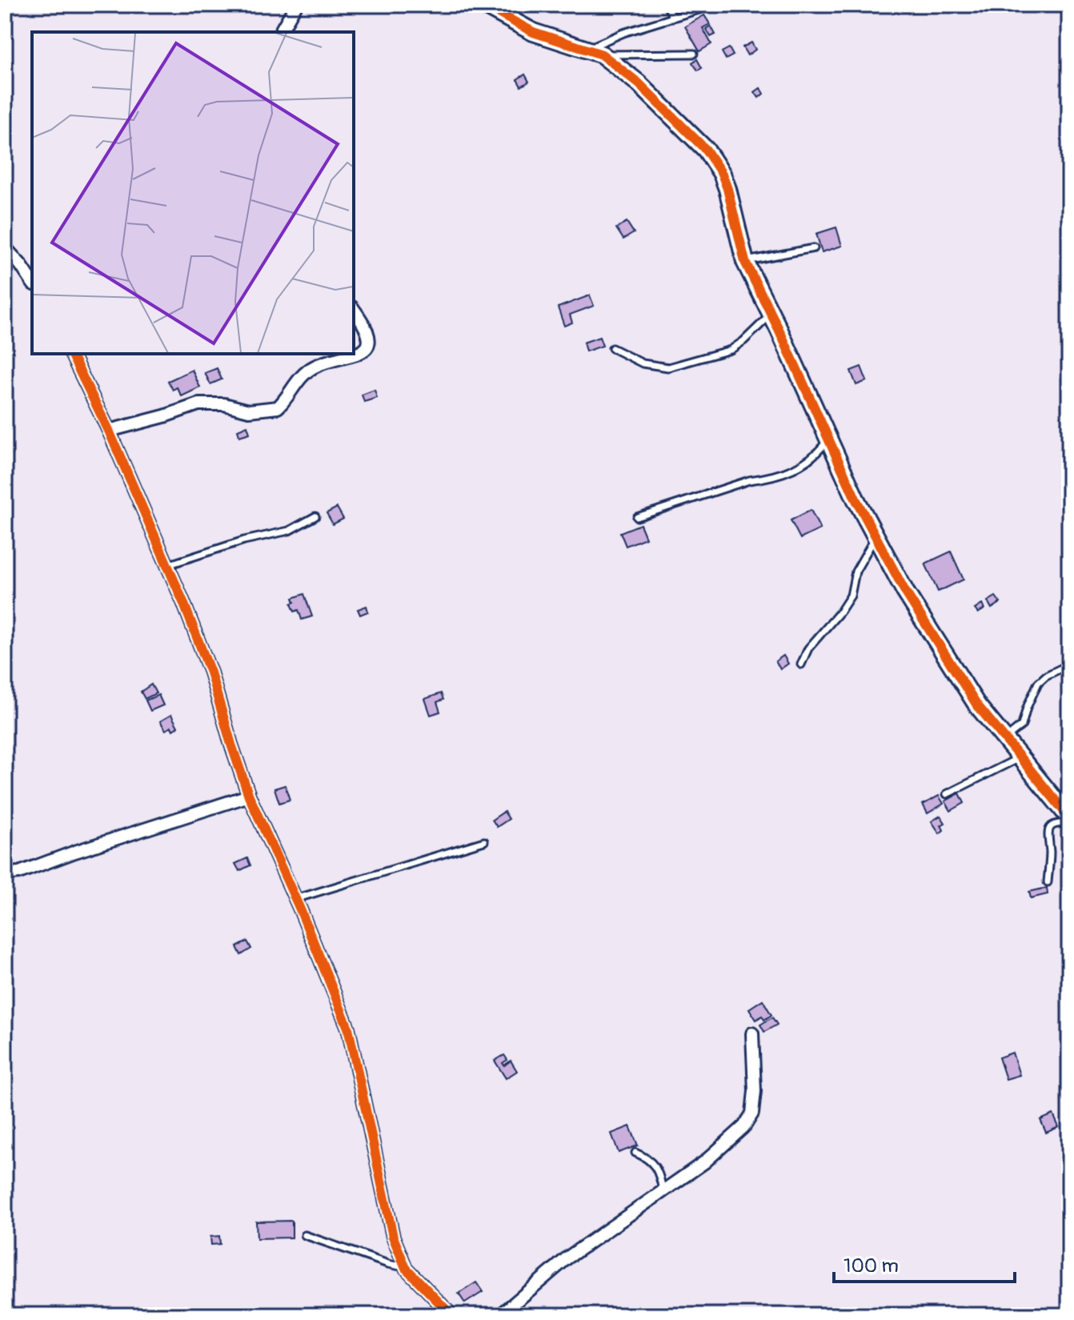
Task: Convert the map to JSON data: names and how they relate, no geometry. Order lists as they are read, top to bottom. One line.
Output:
{"scale_bar":"100 m"}
